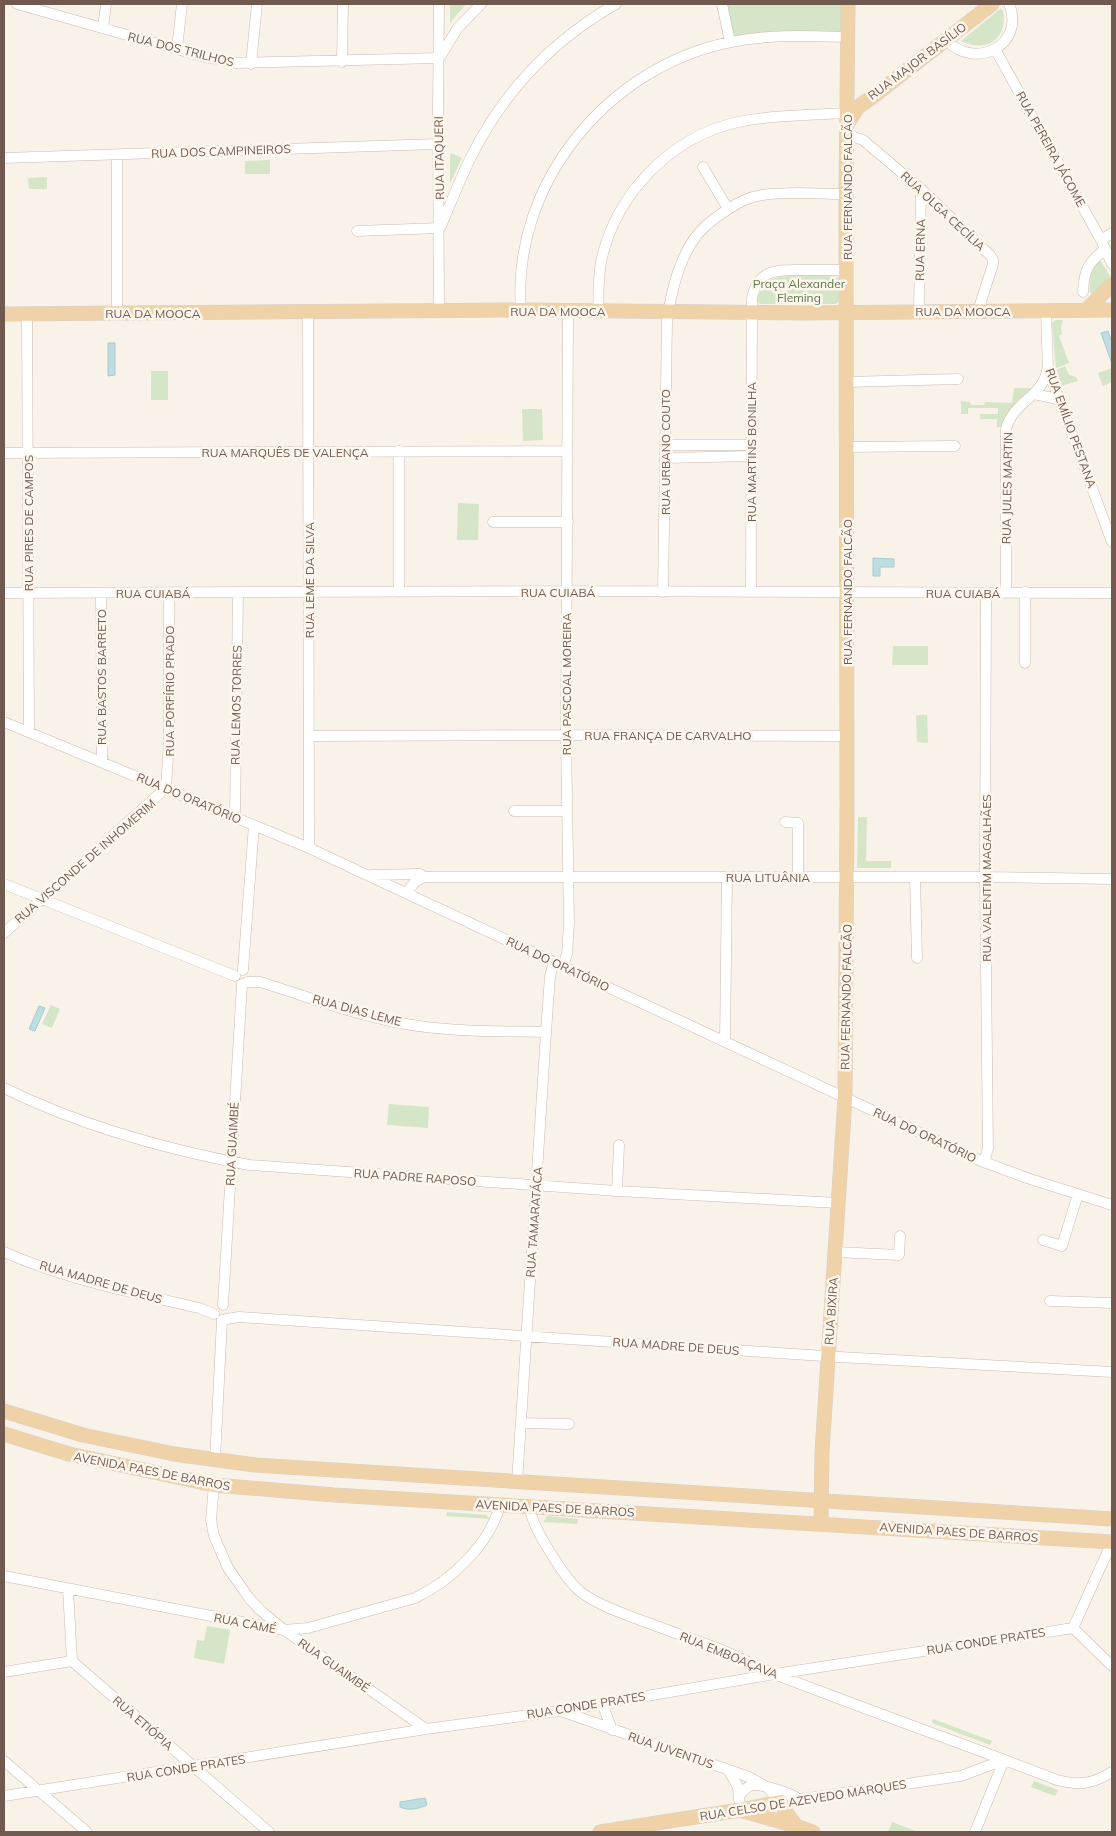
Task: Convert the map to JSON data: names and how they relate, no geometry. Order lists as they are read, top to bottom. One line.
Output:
{"streets":{"main road":["RUA MAJOR BASÍLIO","RUA FERNANDO FALCÃO","RUA DA MOOCA","RUA BIXIRA","AVENIDA PAES DE BARROS","RUA JUVENTUS","RUA CELSO DE AZEVEDO MARQUES"],"street":["RUA DOS TRILHOS","RUA PEREIRA JÁCOME","RUA DOS CAMPINEIROS","RUA ITAQUERI","RUA OLGA CECÍLIA","RUA ERNA","RUA EMÍLIO PESTANA","RUA MARQUÊS DE VALENÇA","RUA URBANO COUTO","RUA MARTINS BONILHA","RUA JULES MARTIN","RUA PIRES DE CAMPOS","RUA LEME DA SILVA","RUA CUIABÁ","RUA BASTOS BARRETO","RUA PASCOAL MOREIRA","RUA PORFÍRIO PRADO","RUA LEMOS TORRES","RUA FRANÇA DE CARVALHO","RUA DO ORATÓRIO","RUA VISCONDE DE INHOMERIM","RUA LITUÂNIA","RUA VALENTIM MAGALHÃES","RUA DIAS LEME","RUA GUAIMBÉ","RUA PADRE RAPOSO","RUA TAMARATÁCA","RUA MADRE DE DEUS","RUA CAMÉ","RUA CONDE PRATES","RUA EMBOAÇAVA","RUA ETIÓPIA"]},"crossings":[["RUA DOS TRILHOS","RUA ITAQUERI"],["RUA MAJOR BASÍLIO","RUA FERNANDO FALCÃO"],["RUA MAJOR BASÍLIO","RUA OLGA CECÍLIA"],["RUA DOS CAMPINEIROS","RUA ITAQUERI"],["RUA ITAQUERI","RUA DA MOOCA"],["RUA FERNANDO FALCÃO","RUA OLGA CECÍLIA"],["RUA FERNANDO FALCÃO","RUA DA MOOCA"],["RUA FERNANDO FALCÃO","RUA URBANO COUTO"],["RUA FERNANDO FALCÃO","RUA MARTINS BONILHA"],["RUA FERNANDO FALCÃO","RUA CUIABÁ"],["RUA FERNANDO FALCÃO","RUA FRANÇA DE CARVALHO"],["RUA FERNANDO FALCÃO","RUA DO ORATÓRIO"],["RUA FERNANDO FALCÃO","RUA LITUÂNIA"],["RUA FERNANDO FALCÃO","RUA BIXIRA"],["RUA OLGA CECÍLIA","RUA ERNA"],["RUA OLGA CECÍLIA","RUA DA MOOCA"],["RUA ERNA","RUA DA MOOCA"],["RUA DA MOOCA","RUA EMÍLIO PESTANA"],["RUA DA MOOCA","RUA URBANO COUTO"],["RUA DA MOOCA","RUA MARTINS BONILHA"],["RUA DA MOOCA","RUA PIRES DE CAMPOS"],["RUA DA MOOCA","RUA LEME DA SILVA"],["RUA DA MOOCA","RUA PASCOAL MOREIRA"],["RUA EMÍLIO PESTANA","RUA JULES MARTIN"],["RUA MARQUÊS DE VALENÇA","RUA PIRES DE CAMPOS"],["RUA MARQUÊS DE VALENÇA","RUA LEME DA SILVA"],["RUA MARQUÊS DE VALENÇA","RUA PASCOAL MOREIRA"],["RUA URBANO COUTO","RUA CUIABÁ"],["RUA MARTINS BONILHA","RUA CUIABÁ"],["RUA JULES MARTIN","RUA CUIABÁ"],["RUA PIRES DE CAMPOS","RUA CUIABÁ"],["RUA PIRES DE CAMPOS","RUA DO ORATÓRIO"],["RUA LEME DA SILVA","RUA CUIABÁ"],["RUA LEME DA SILVA","RUA FRANÇA DE CARVALHO"],["RUA LEME DA SILVA","RUA DO ORATÓRIO"],["RUA CUIABÁ","RUA BASTOS BARRETO"],["RUA CUIABÁ","RUA PASCOAL MOREIRA"],["RUA CUIABÁ","RUA PORFÍRIO PRADO"],["RUA CUIABÁ","RUA LEMOS TORRES"],["RUA CUIABÁ","RUA VALENTIM MAGALHÃES"],["RUA BASTOS BARRETO","RUA DO ORATÓRIO"],["RUA PASCOAL MOREIRA","RUA FRANÇA DE CARVALHO"],["RUA PASCOAL MOREIRA","RUA DO ORATÓRIO"],["RUA PASCOAL MOREIRA","RUA LITUÂNIA"],["RUA PASCOAL MOREIRA","RUA TAMARATÁCA"],["RUA PORFÍRIO PRADO","RUA DO ORATÓRIO"],["RUA PORFÍRIO PRADO","RUA VISCONDE DE INHOMERIM"],["RUA LEMOS TORRES","RUA DO ORATÓRIO"],["RUA DO ORATÓRIO","RUA VISCONDE DE INHOMERIM"],["RUA DO ORATÓRIO","RUA LITUÂNIA"],["RUA DO ORATÓRIO","RUA VALENTIM MAGALHÃES"],["RUA DO ORATÓRIO","RUA GUAIMBÉ"],["RUA DO ORATÓRIO","RUA TAMARATÁCA"],["RUA DO ORATÓRIO","RUA BIXIRA"],["RUA VISCONDE DE INHOMERIM","RUA DIAS LEME"],["RUA LITUÂNIA","RUA VALENTIM MAGALHÃES"],["RUA DIAS LEME","RUA GUAIMBÉ"],["RUA DIAS LEME","RUA TAMARATÁCA"],["RUA GUAIMBÉ","RUA PADRE RAPOSO"],["RUA GUAIMBÉ","RUA MADRE DE DEUS"],["RUA GUAIMBÉ","AVENIDA PAES DE BARROS"],["RUA GUAIMBÉ","RUA CAMÉ"],["RUA GUAIMBÉ","RUA CONDE PRATES"],["RUA PADRE RAPOSO","RUA TAMARATÁCA"],["RUA PADRE RAPOSO","RUA BIXIRA"],["RUA TAMARATÁCA","RUA MADRE DE DEUS"],["RUA TAMARATÁCA","AVENIDA PAES DE BARROS"],["RUA MADRE DE DEUS","RUA BIXIRA"],["RUA BIXIRA","AVENIDA PAES DE BARROS"],["AVENIDA PAES DE BARROS","RUA CAMÉ"],["AVENIDA PAES DE BARROS","RUA EMBOAÇAVA"],["RUA CONDE PRATES","RUA EMBOAÇAVA"],["RUA CONDE PRATES","RUA ETIÓPIA"],["RUA CONDE PRATES","RUA JUVENTUS"],["RUA EMBOAÇAVA","RUA CELSO DE AZEVEDO MARQUES"],["RUA JUVENTUS","RUA CELSO DE AZEVEDO MARQUES"]],"parks":["Praça Alexander Fleming"]}
